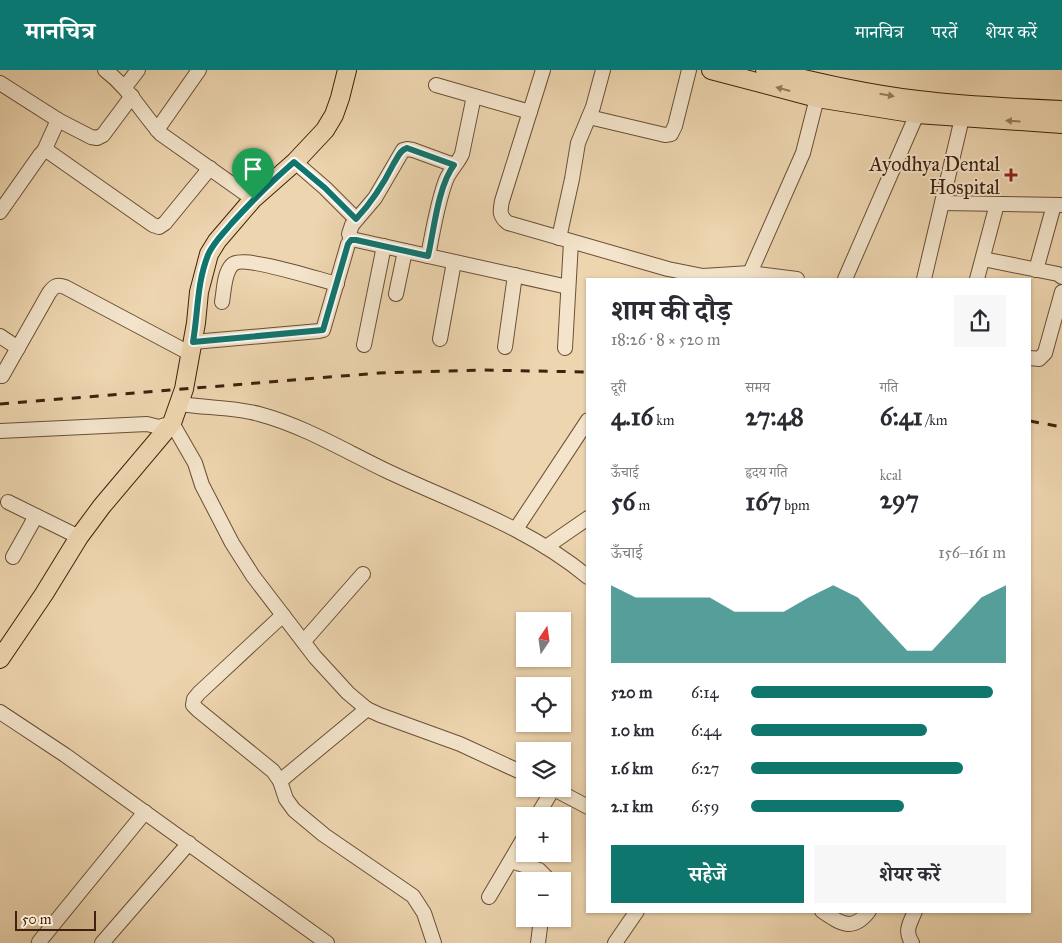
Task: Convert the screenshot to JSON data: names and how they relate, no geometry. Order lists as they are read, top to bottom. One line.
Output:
{"places":{"health":["Ayodhya Dental Hospital"]},"scale_bar":"50 m","north":"top","page":{"header":"मानचित्र","nav":["मानचित्र","परतें","शेयर करें"],"heading":["शाम की दौड़","18:26 · 8 × 520 m"],"stats":[["दूरी","4.16 km"],["समय","27:48"],["गति","6:41 /km"],["ऊँचाई","56 m"],["हृदय गति","167 bpm"],["kcal","297"]],"chart":["ऊँचाई","156–161 m"],"map_buttons":["+","−"],"list":[{"name":"520 m","note":"6:14"},{"name":"1.0 km","note":"6:44"},{"name":"1.6 km","note":"6:27"},{"name":"2.1 km","note":"6:59"}],"buttons":["सहेजें","शेयर करें"],"scale":"50 m"}}
